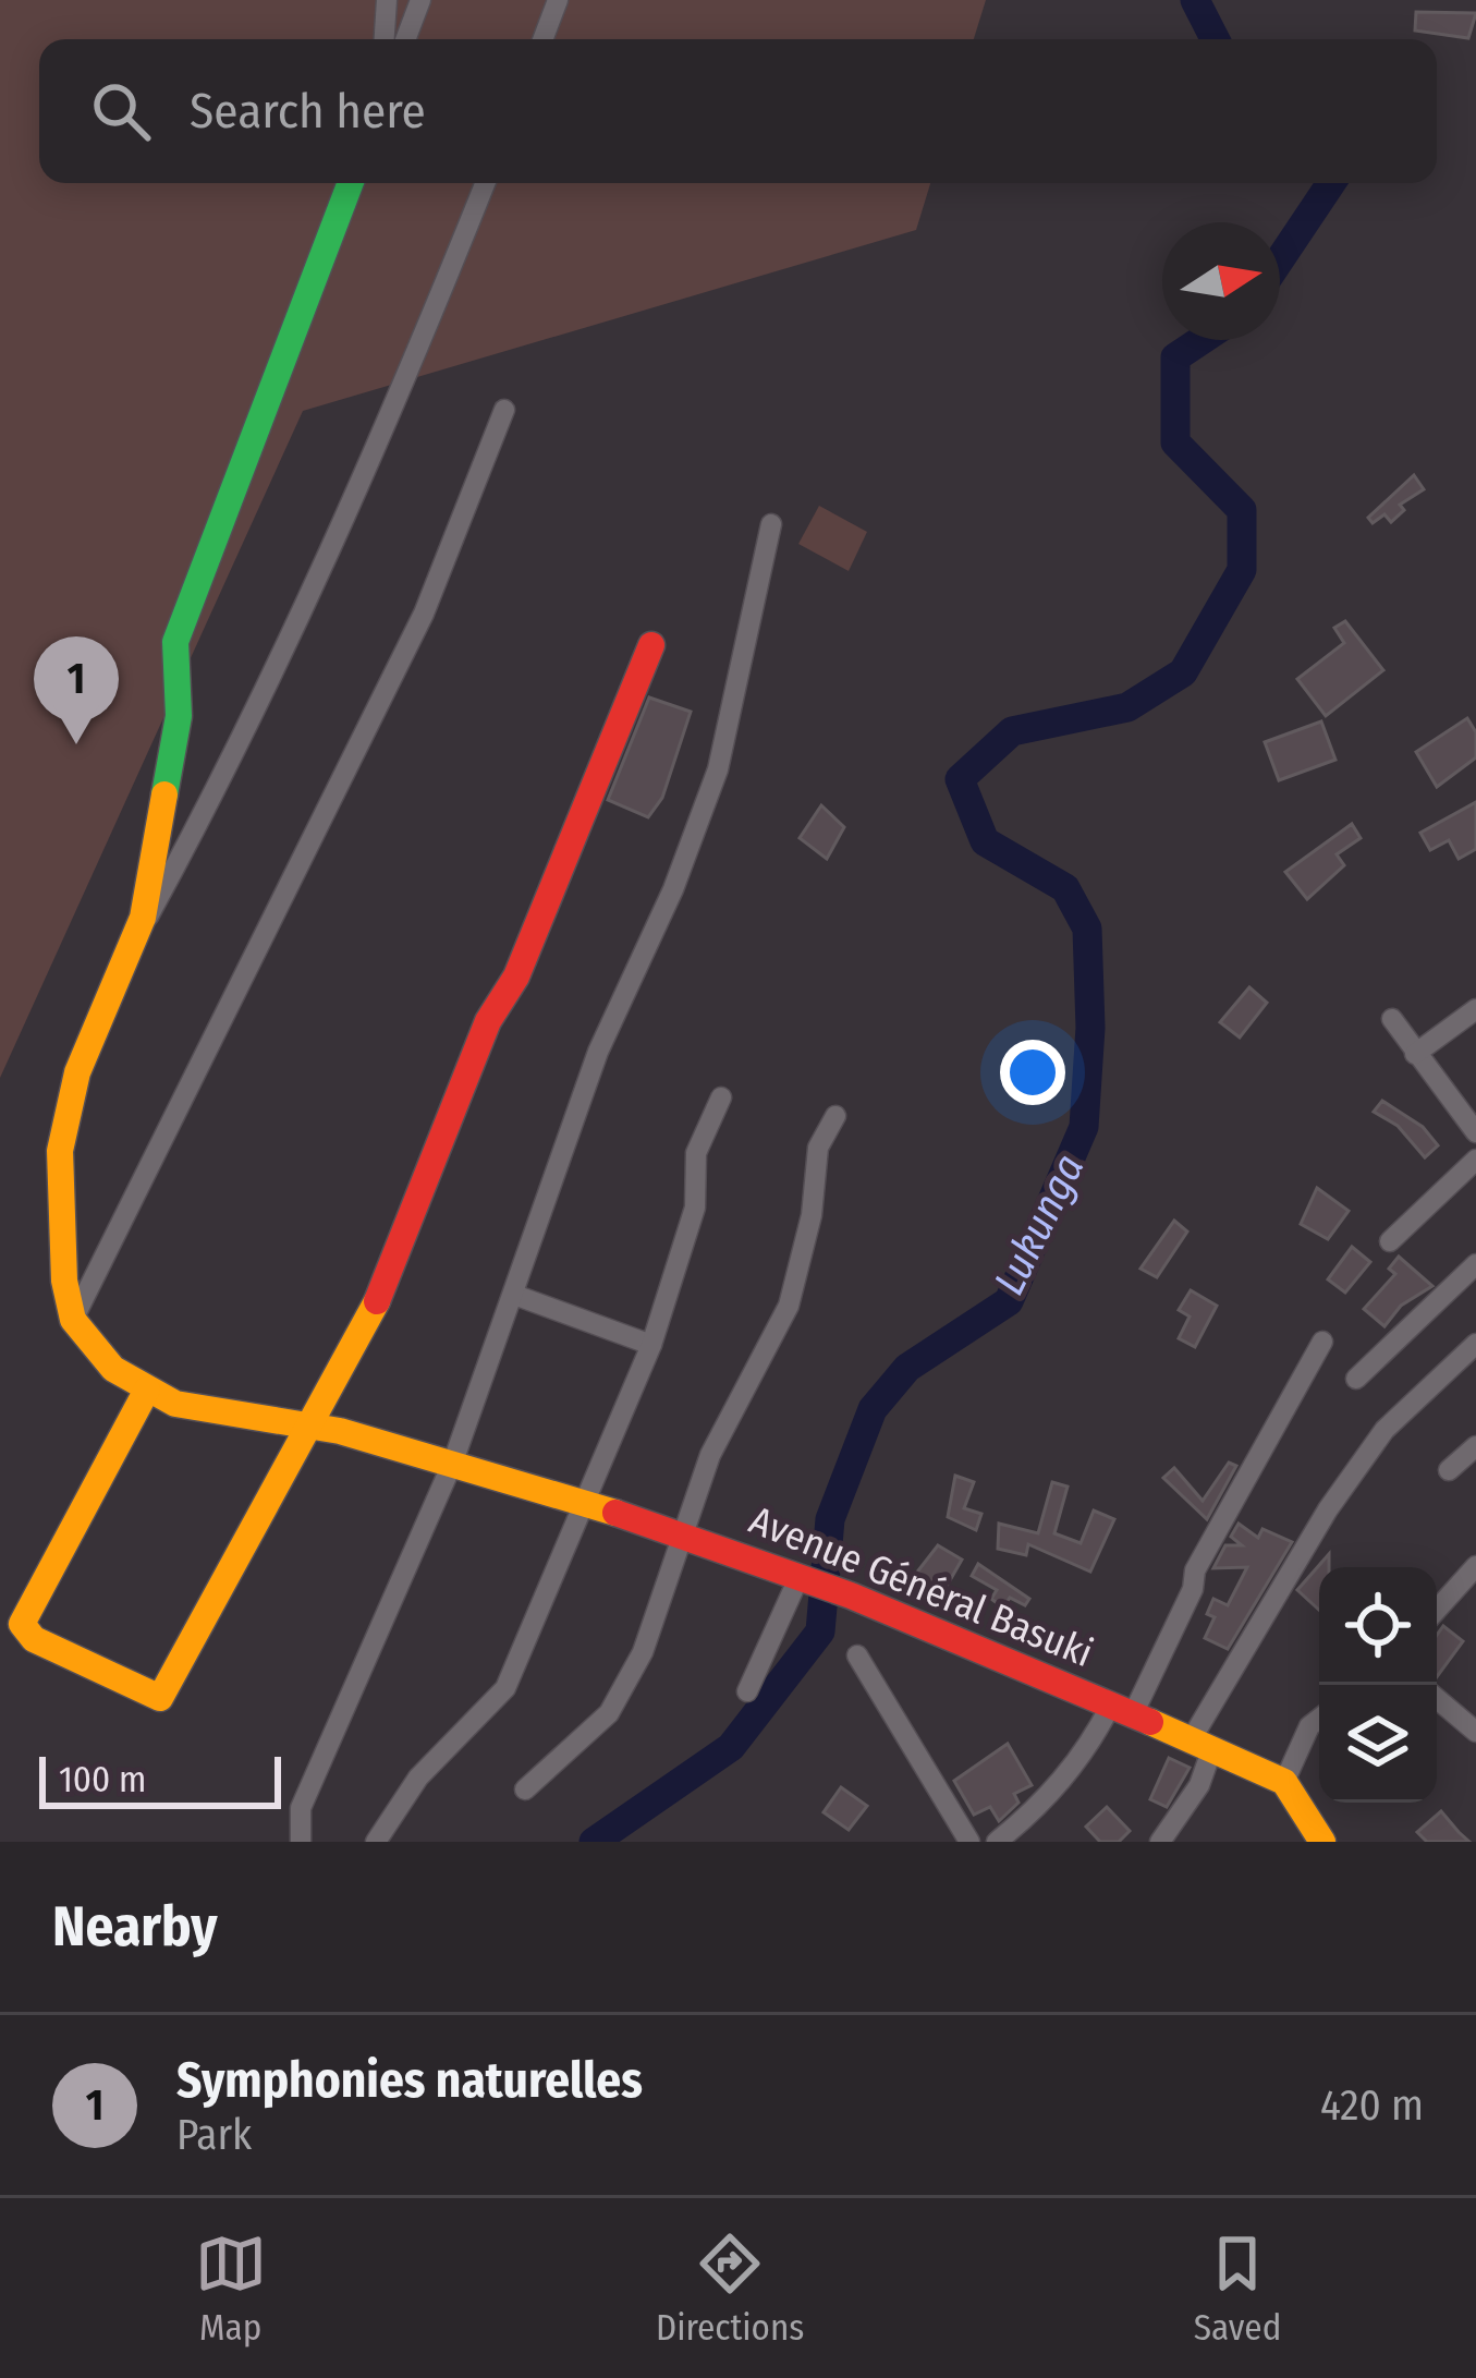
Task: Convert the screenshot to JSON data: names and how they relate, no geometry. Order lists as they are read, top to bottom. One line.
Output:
{"streets":{"street":["Avenue Général Basuki"]},"water":["Lukunga"],"scale_bar":"100 m","north":"right","page":{"search":"Search here","pins":"1","scale":"100 m","heading":"Nearby","list":[{"mark":"1","name":"Symphonies naturelles","note":"Park","value":"420 m"}],"nav":["Map","Directions","Saved"]}}
